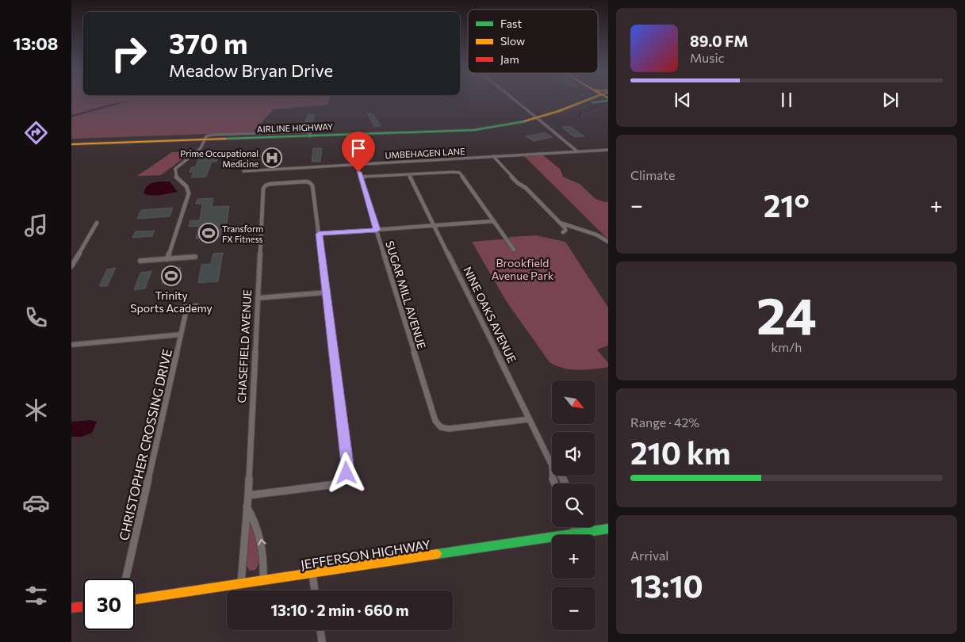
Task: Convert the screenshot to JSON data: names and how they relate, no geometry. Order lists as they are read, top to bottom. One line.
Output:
{"streets":{"main road":["AIRLINE HIGHWAY","JEFFERSON HIGHWAY"],"street":["UMBEHAGEN LANE","SUGAR MILL AVENUE","NINE OAKS AVENUE","CHASEFIELD AVENUE","CHRISTOPHER CROSSING DRIVE"]},"crossings":[["SUGAR MILL AVENUE","NINE OAKS AVENUE"],["CHASEFIELD AVENUE","JEFFERSON HIGHWAY"]],"parks":["Brookfield Avenue Park"],"places":{"hospital":["Prime Occupational Medicine"],"sports":["Transform FX Fitness","Trinity Sports Academy"]},"legend":["Fast","Slow","Jam"],"north":"bottom right","page":{"tabs":"13:08","turn":["370 m","Meadow Bryan Drive"],"song":["89.0 FM","Music"],"tile":["Climate",["24","km/h"],["Range · 42%","210 km"],["Arrival","13:10"]],"heat":["−","21°","+"],"map_buttons":["+","−"],"limit":"30","trip":"13:10 · 2 min · 660 m"}}
